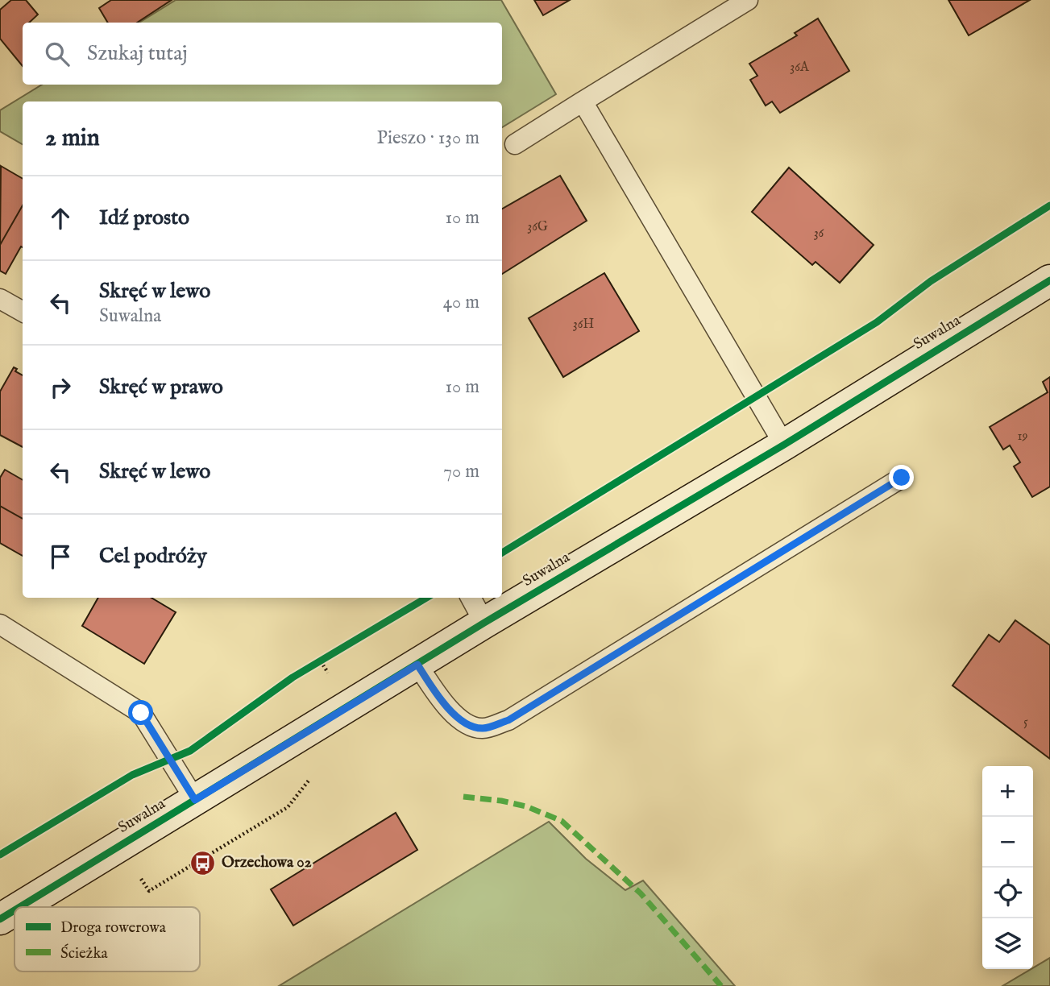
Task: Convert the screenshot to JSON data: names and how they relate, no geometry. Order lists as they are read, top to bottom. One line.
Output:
{"streets":{"street":["Suwalna"]},"places":{"bus stop":["Orzechowa 02"]},"house_numbers":["36A","36G","36","36H","19","5"],"legend":["Droga rowerowa","Ścieżka"],"page":{"search":"Szukaj tutaj","heading":["2 min","Pieszo · 130 m"],"list":[["Idź prosto","10 m"],["Skręć w lewo","Suwalna","40 m"],["Skręć w prawo","10 m"],["Skręć w lewo","70 m"],"Cel podróży"],"map_buttons":["+","−"]}}
